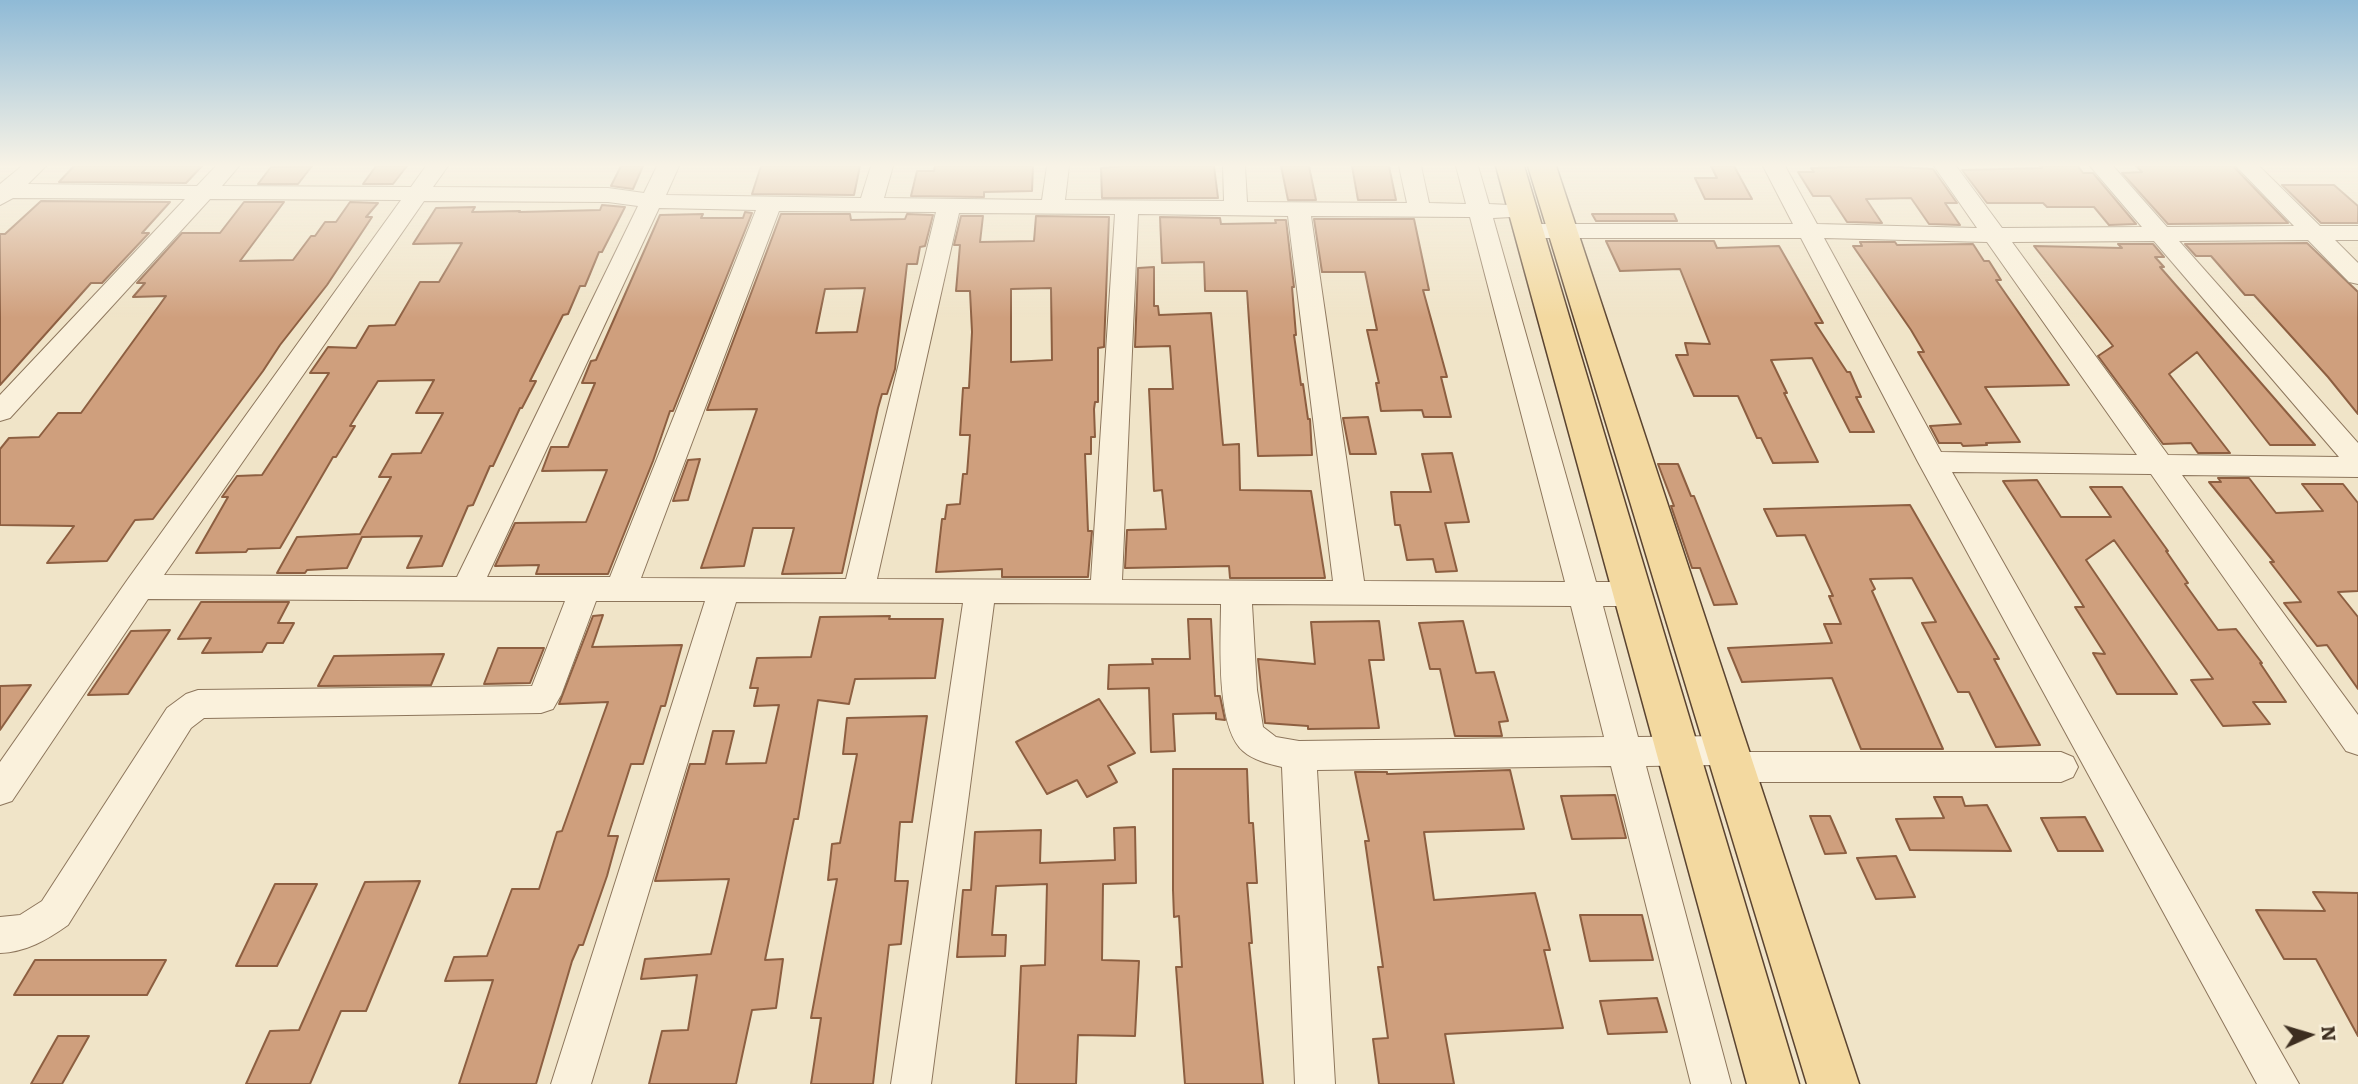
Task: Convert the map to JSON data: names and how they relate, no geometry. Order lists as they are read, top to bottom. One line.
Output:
{"north":"right"}
